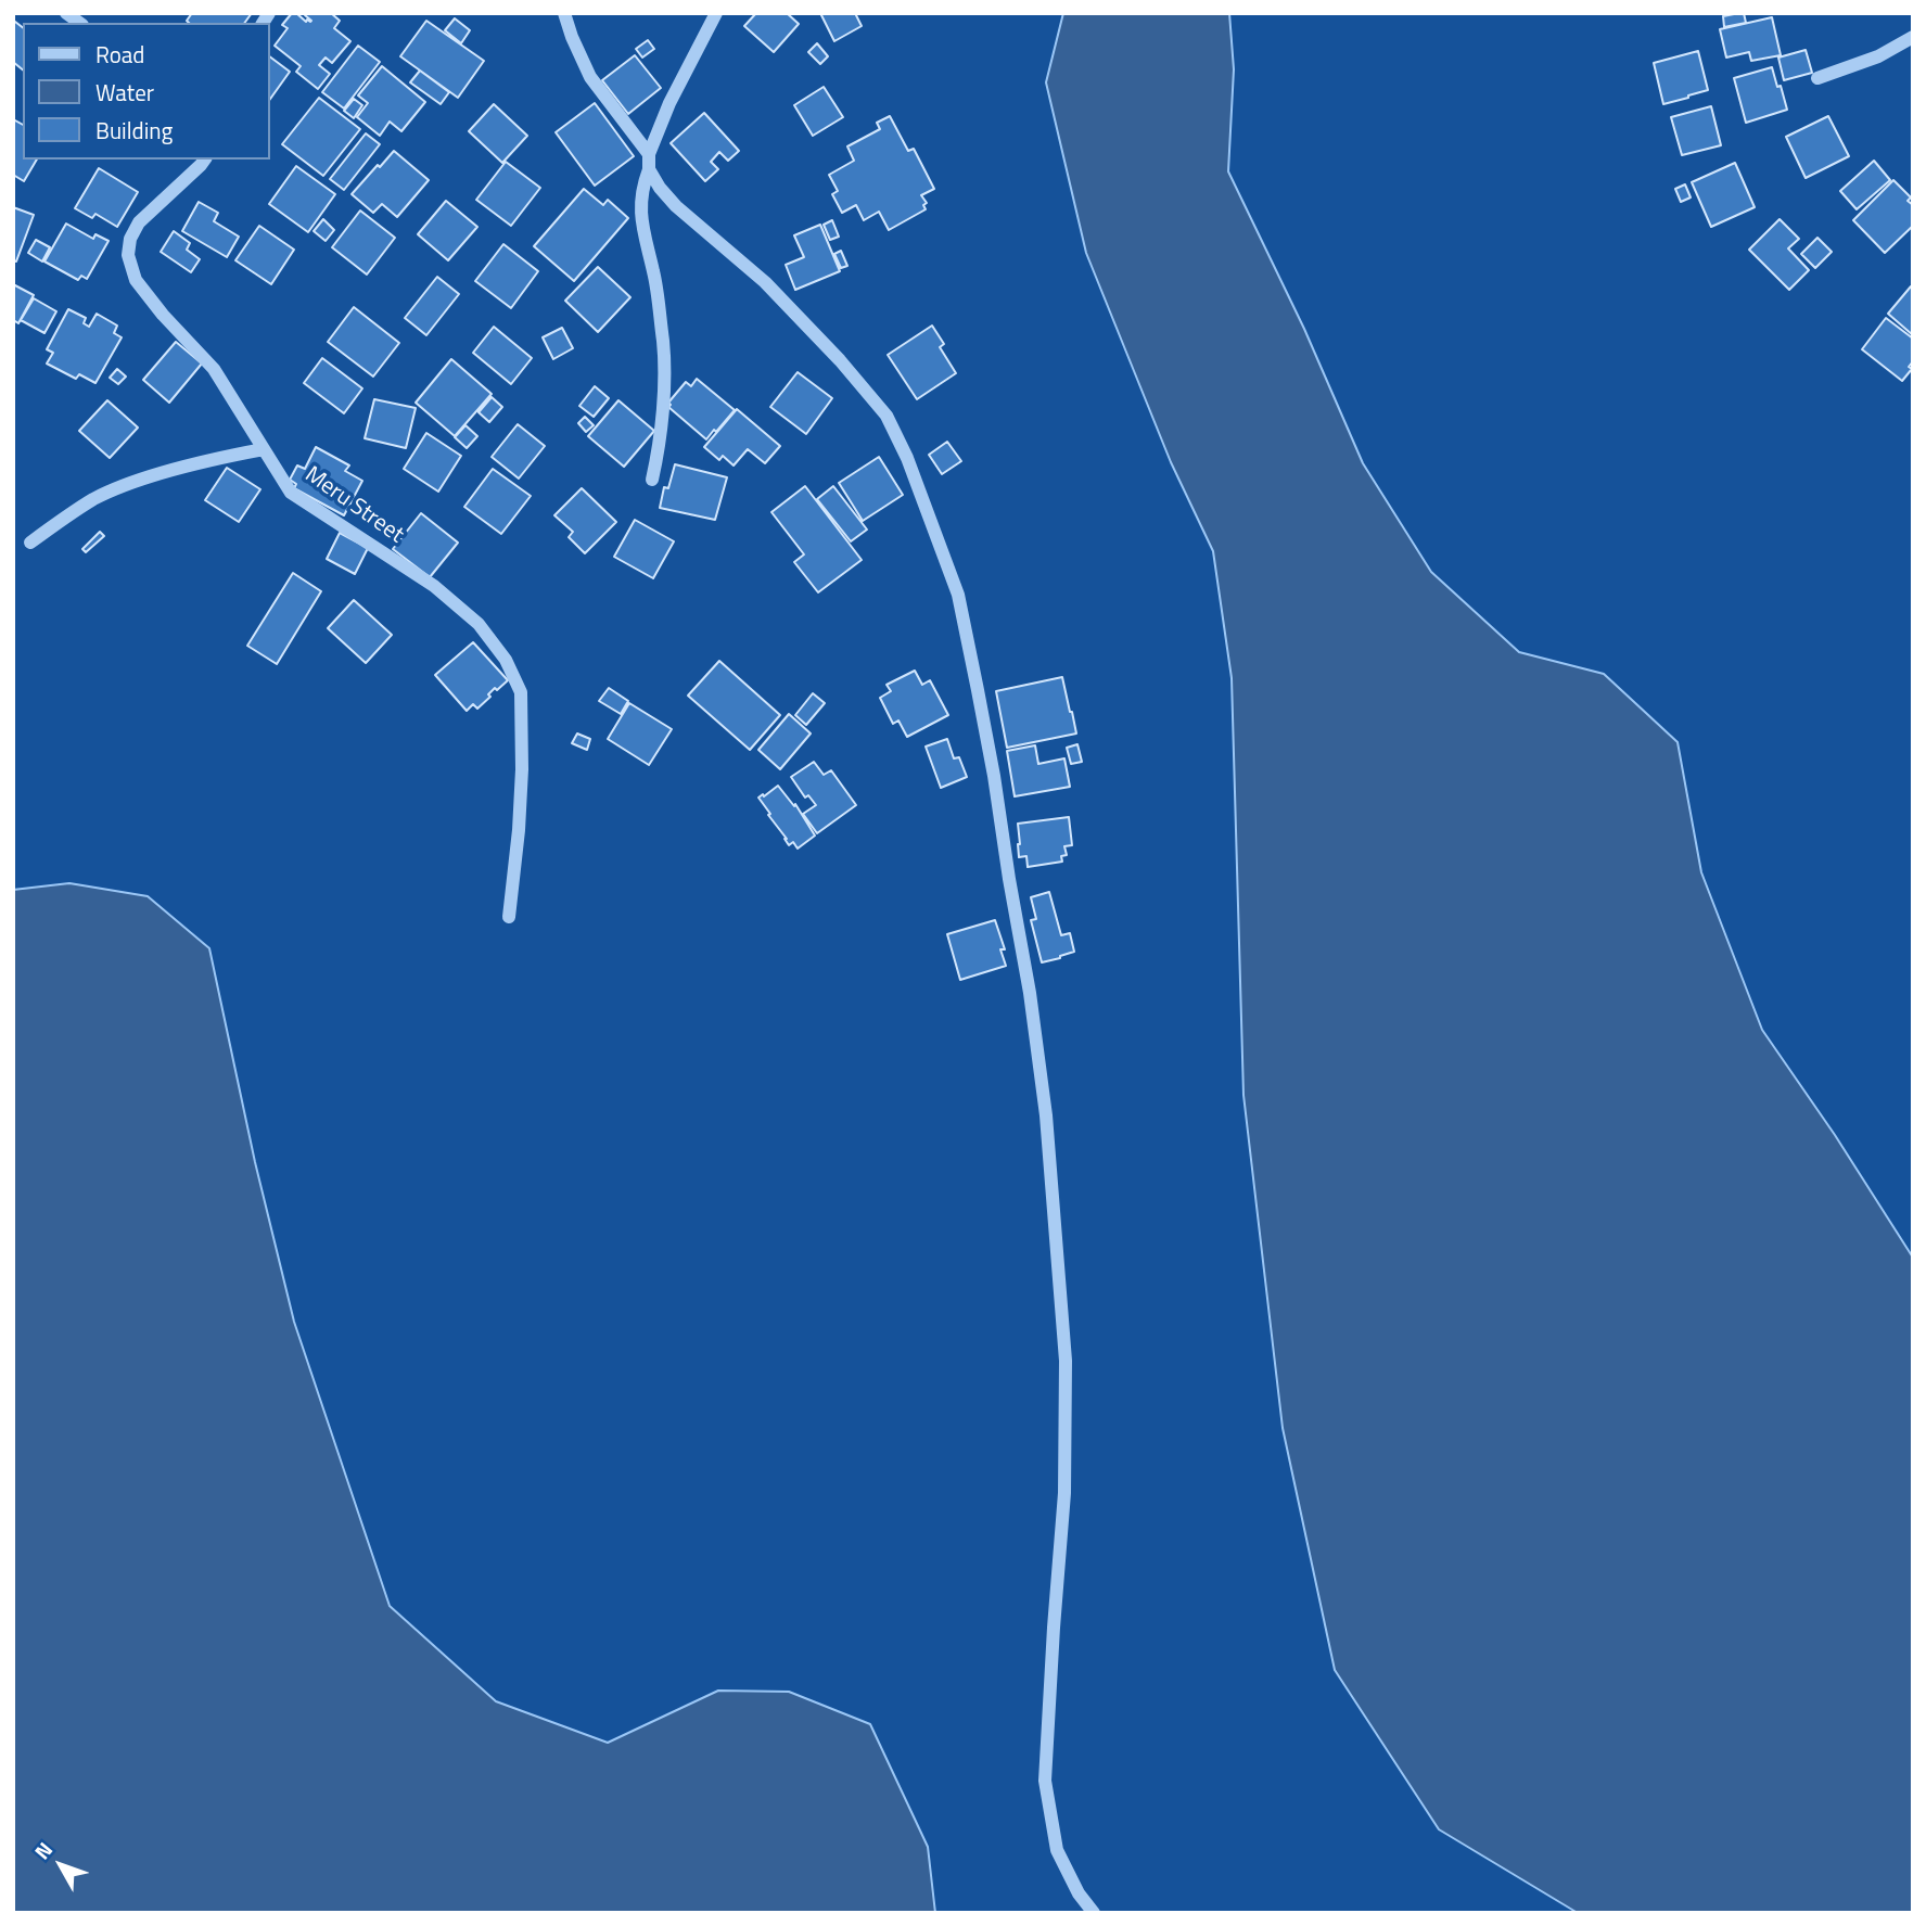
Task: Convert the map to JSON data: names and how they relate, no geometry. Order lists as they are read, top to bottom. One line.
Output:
{"streets":{"street":["Meru Street"]},"legend":["Road","Water","Building"],"north":"top left"}
